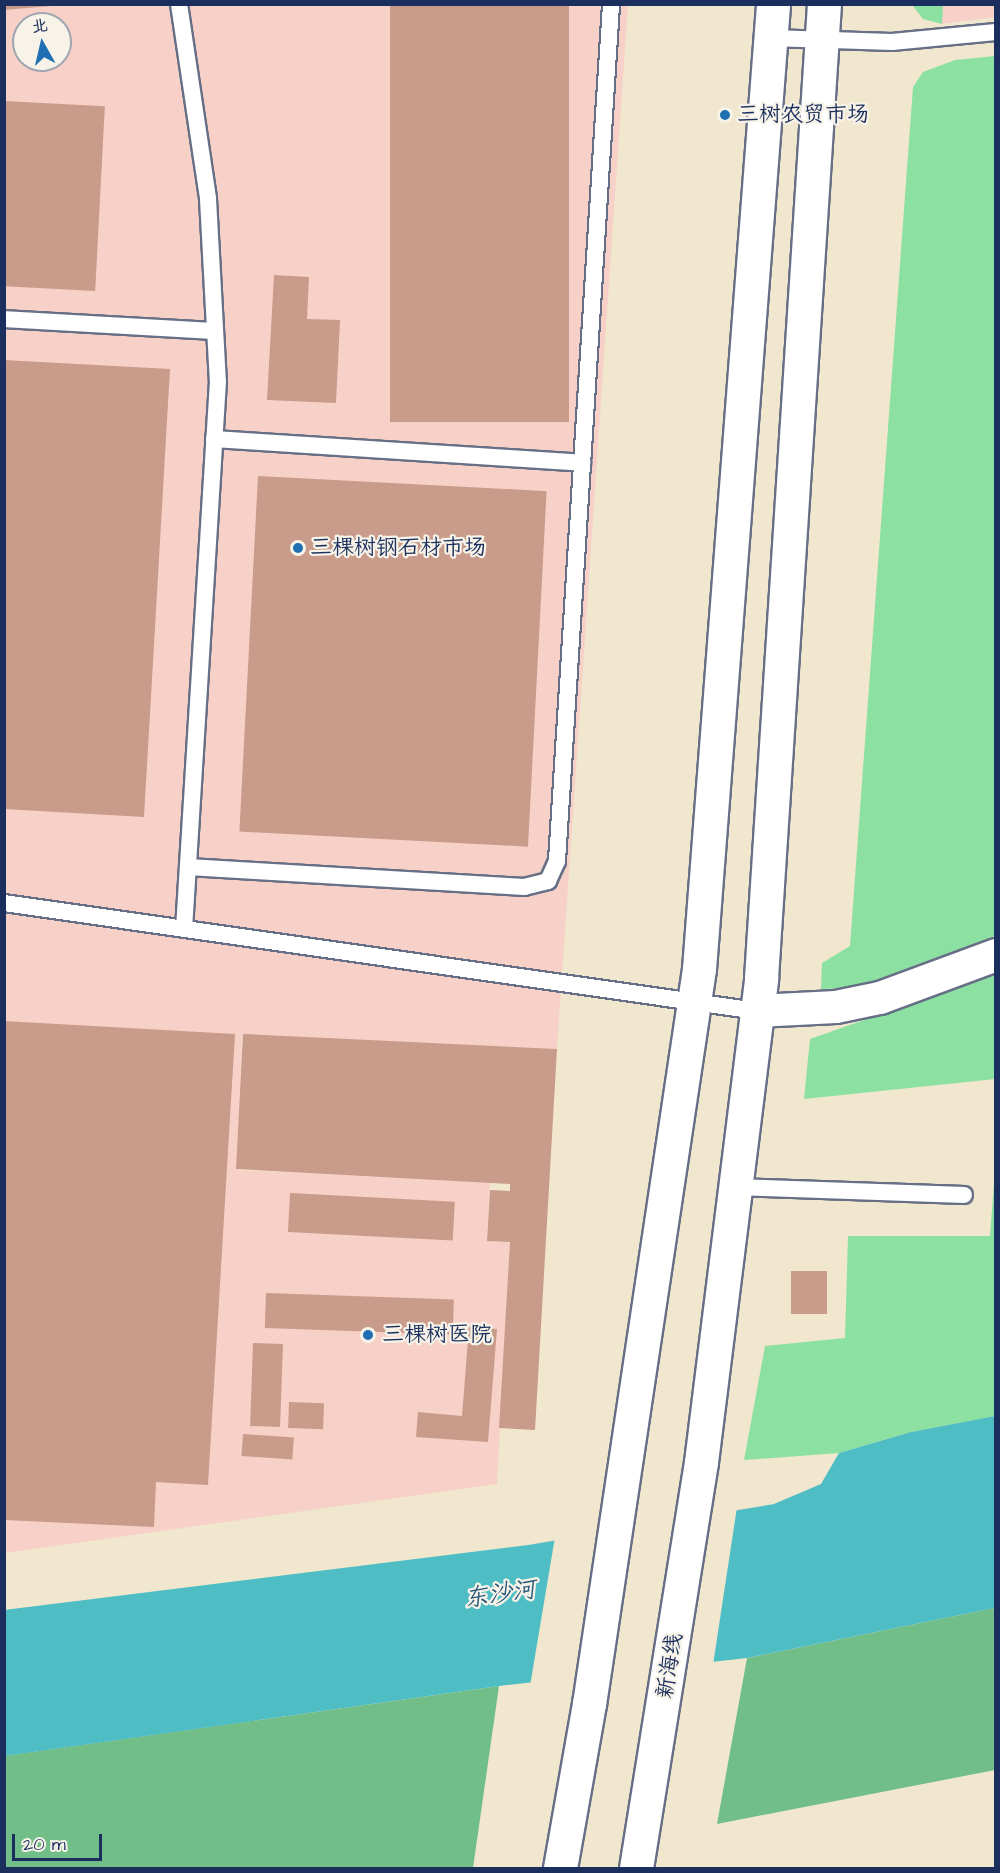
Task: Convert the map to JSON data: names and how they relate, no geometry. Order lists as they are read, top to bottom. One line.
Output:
{"streets":{"highway":["新海线"]},"water":["东沙河"],"places":["三树农贸市场","三棵树钢石材市场","三棵树医院"],"scale_bar":"20 m","north":"top"}
